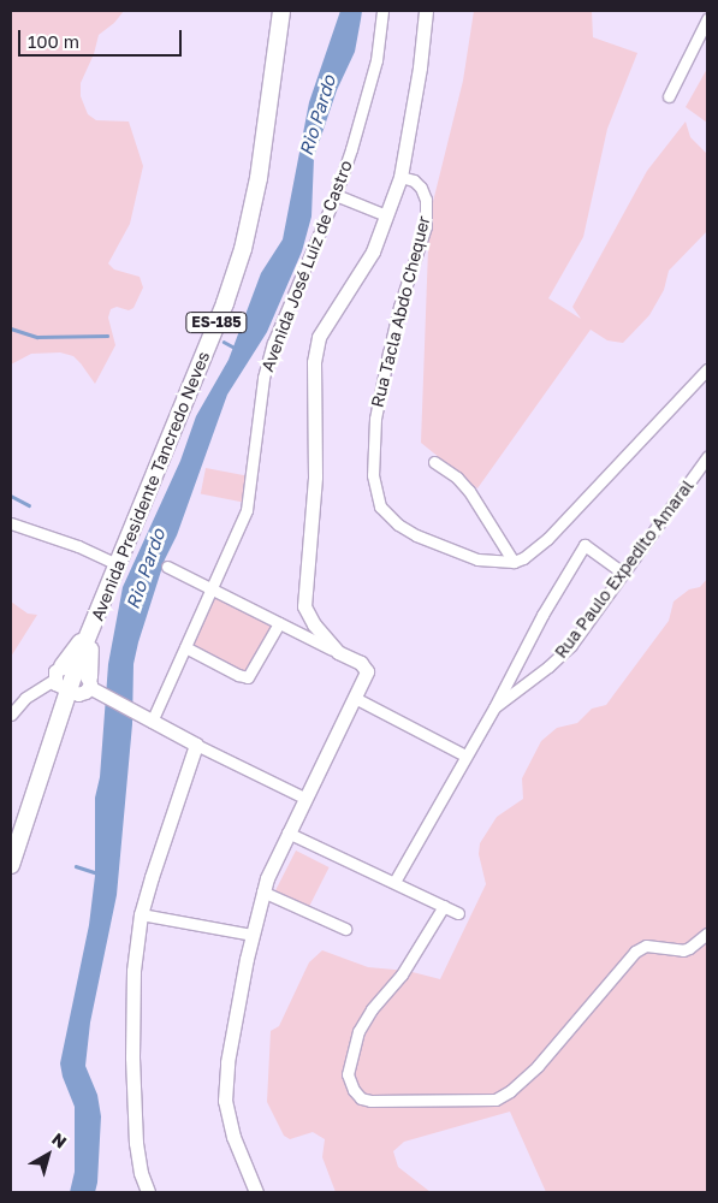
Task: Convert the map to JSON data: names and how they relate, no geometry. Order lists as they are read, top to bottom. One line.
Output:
{"streets":{"main road":["ES-185","Avenida Presidente Tancredo Neves"],"street":["Avenida José Luiz de Castro","Rua Tacla Abdo Chequer","Rua Paulo Expedito Amaral"]},"water":["Rio Pardo"],"scale_bar":"100 m","north":"top right"}
